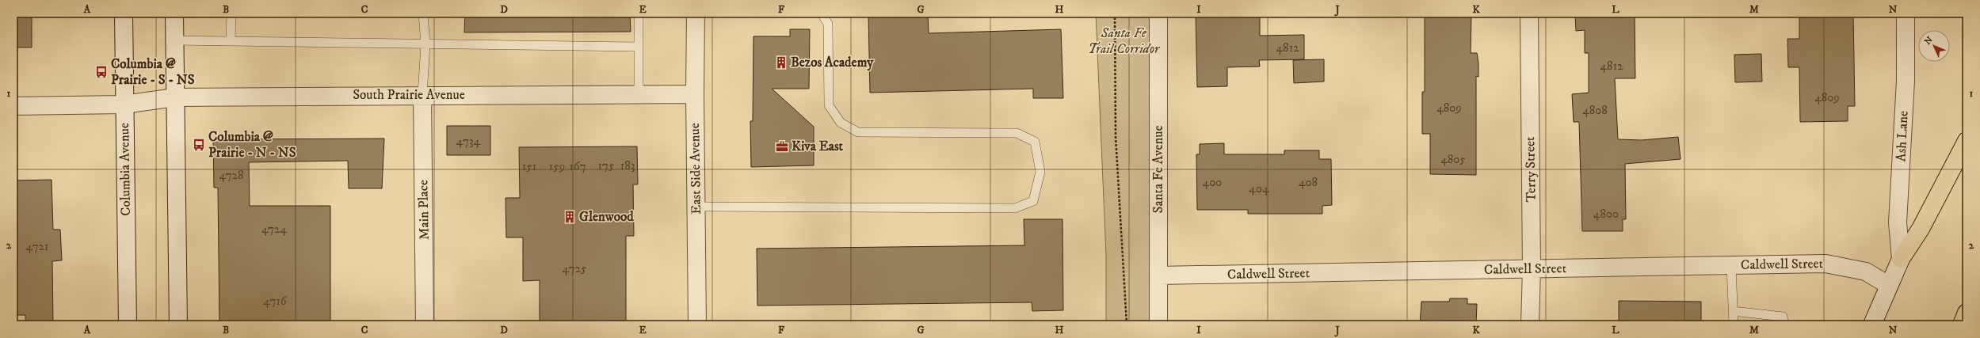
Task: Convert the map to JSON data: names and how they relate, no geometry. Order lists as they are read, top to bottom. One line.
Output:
{"streets":{"street":["South Prairie Avenue","Ash Lane","East Side Avenue","Columbia Avenue","Santa Fe Avenue","Terry Street","Main Place","Caldwell Street"]},"crossings":[["South Prairie Avenue","East Side Avenue"],["South Prairie Avenue","Columbia Avenue"],["South Prairie Avenue","Main Place"],["Santa Fe Avenue","Caldwell Street"],["Terry Street","Caldwell Street"]],"parks":["Santa Fe Trail Corridor"],"places":{"building":["Bezos Academy","Glenwood"],"bus stop":["Columbia @ Prairie - S - NS","Columbia @ Prairie - N - NS"],"office":["Kiva East"]},"house_numbers":["4812","4812","4809","4809","4808","4734","4805","175","183","151","159","167","4728","400","408","404","4800","4724","4721","4725","4716"],"north":"top left","grid":{"columns":["A","B","C","D","E","F","G","H","I","J","K","L","M","N"],"rows":["1","2"]}}
